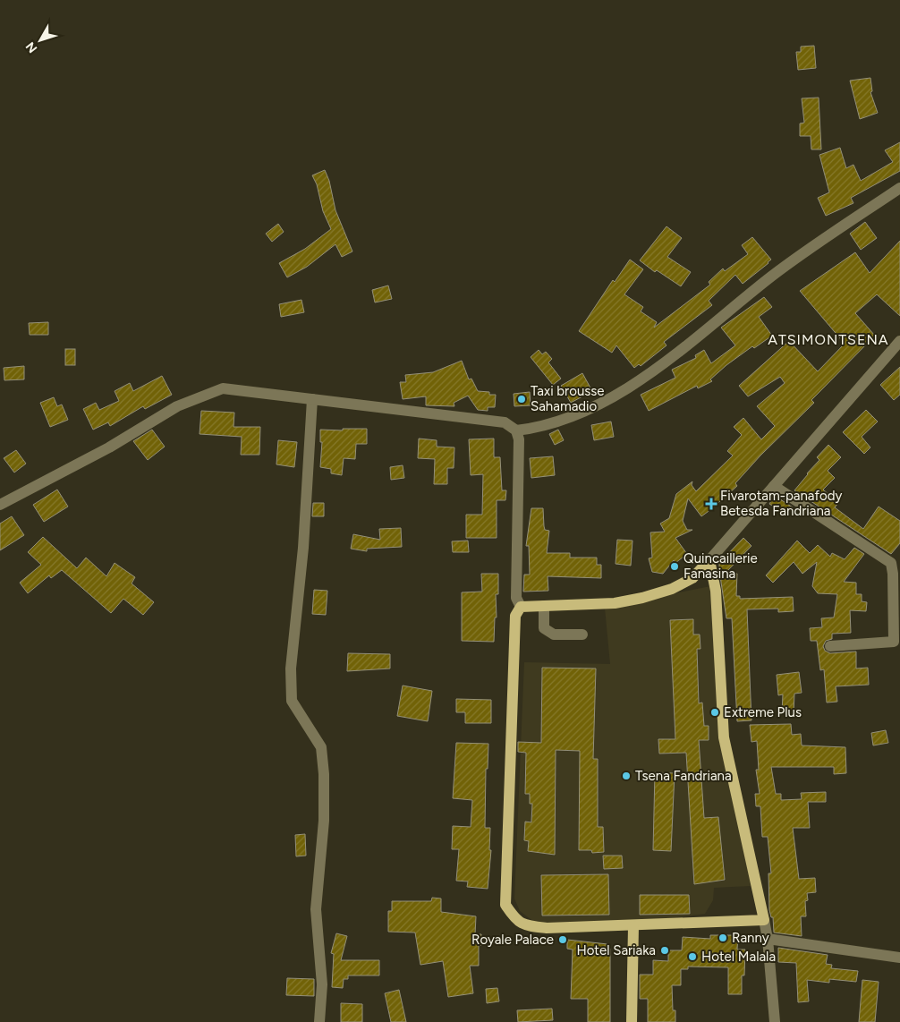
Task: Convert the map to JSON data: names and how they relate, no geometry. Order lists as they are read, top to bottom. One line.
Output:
{"districts":["ATSIMONTSENA"],"places":{"other":["Taxi brousse Sahamadio","Quincaillerie Fanasina","Extreme Plus","Tsena Fandriana","Ranny","Royale Palace","Hotel Sariaka","Hotel Malala"],"health":["Fivarotam-panafody Betesda Fandriana"]},"north":"bottom left"}
